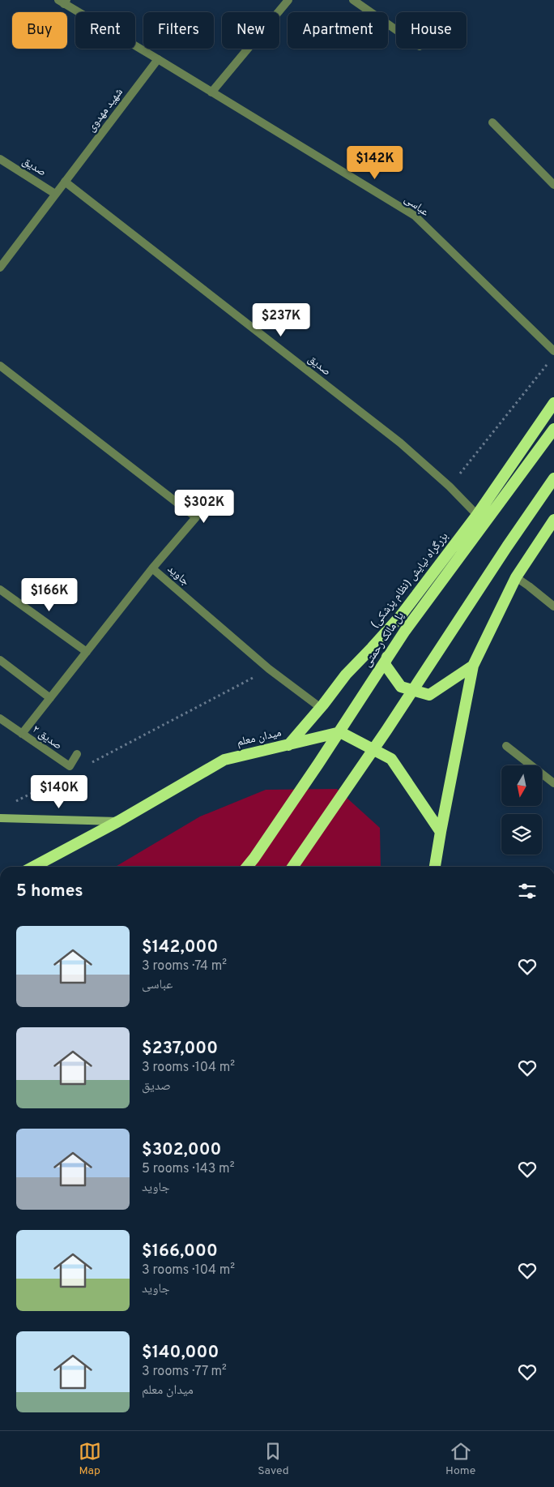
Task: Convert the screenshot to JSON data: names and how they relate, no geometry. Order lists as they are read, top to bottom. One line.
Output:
{"streets":{"highway":["بزرگراه نیایش (نظام پزشکی)","پل مالک رحمتی","میدان معلم"],"street":["شهید مهدوی","صدیق","عباسی","جاوید","صدیق ۲"]},"crossings":[["شهید مهدوی","صدیق"],["شهید مهدوی","عباسی"],["صدیق","بزرگراه نیایش (نظام پزشکی)"],["جاوید","بزرگراه نیایش (نظام پزشکی)"],["بزرگراه نیایش (نظام پزشکی)","میدان معلم"]],"north":"bottom","page":{"chip":["Buy","Rent","Filters","New","Apartment","House"],"price":["$142K","$237K","$302K","$166K","$140K"],"heading":"5 homes","list":[{"name":"$142,000","note":"3 rooms · 74 m² · عباسی"},{"name":"$237,000","note":"3 rooms · 104 m² · صدیق"},{"name":"$302,000","note":"5 rooms · 143 m² · جاوید"},{"name":"$166,000","note":"3 rooms · 104 m² · جاوید"},{"name":"$140,000","note":"3 rooms · 77 m² · میدان معلم"}],"tabs":["Map","Saved","Home"]}}
